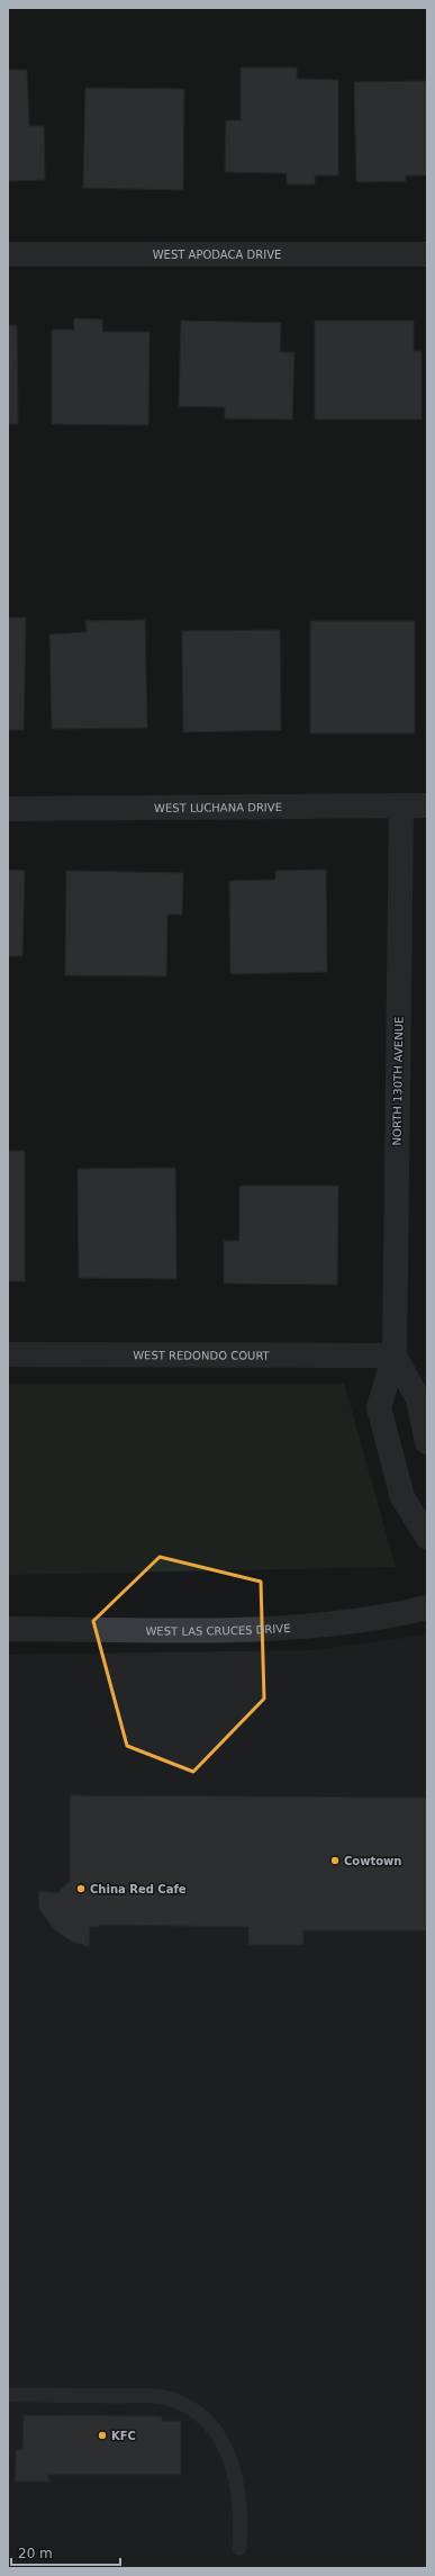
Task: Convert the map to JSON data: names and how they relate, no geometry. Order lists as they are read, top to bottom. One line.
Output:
{"streets":{"street":["WEST APODACA DRIVE","WEST LUCHANA DRIVE","NORTH 130TH AVENUE","WEST REDONDO COURT","WEST LAS CRUCES DRIVE"]},"crossings":[["WEST LUCHANA DRIVE","NORTH 130TH AVENUE"],["NORTH 130TH AVENUE","WEST REDONDO COURT"]],"places":["Cowtown","China Red Cafe","KFC"],"scale_bar":"20 m"}
